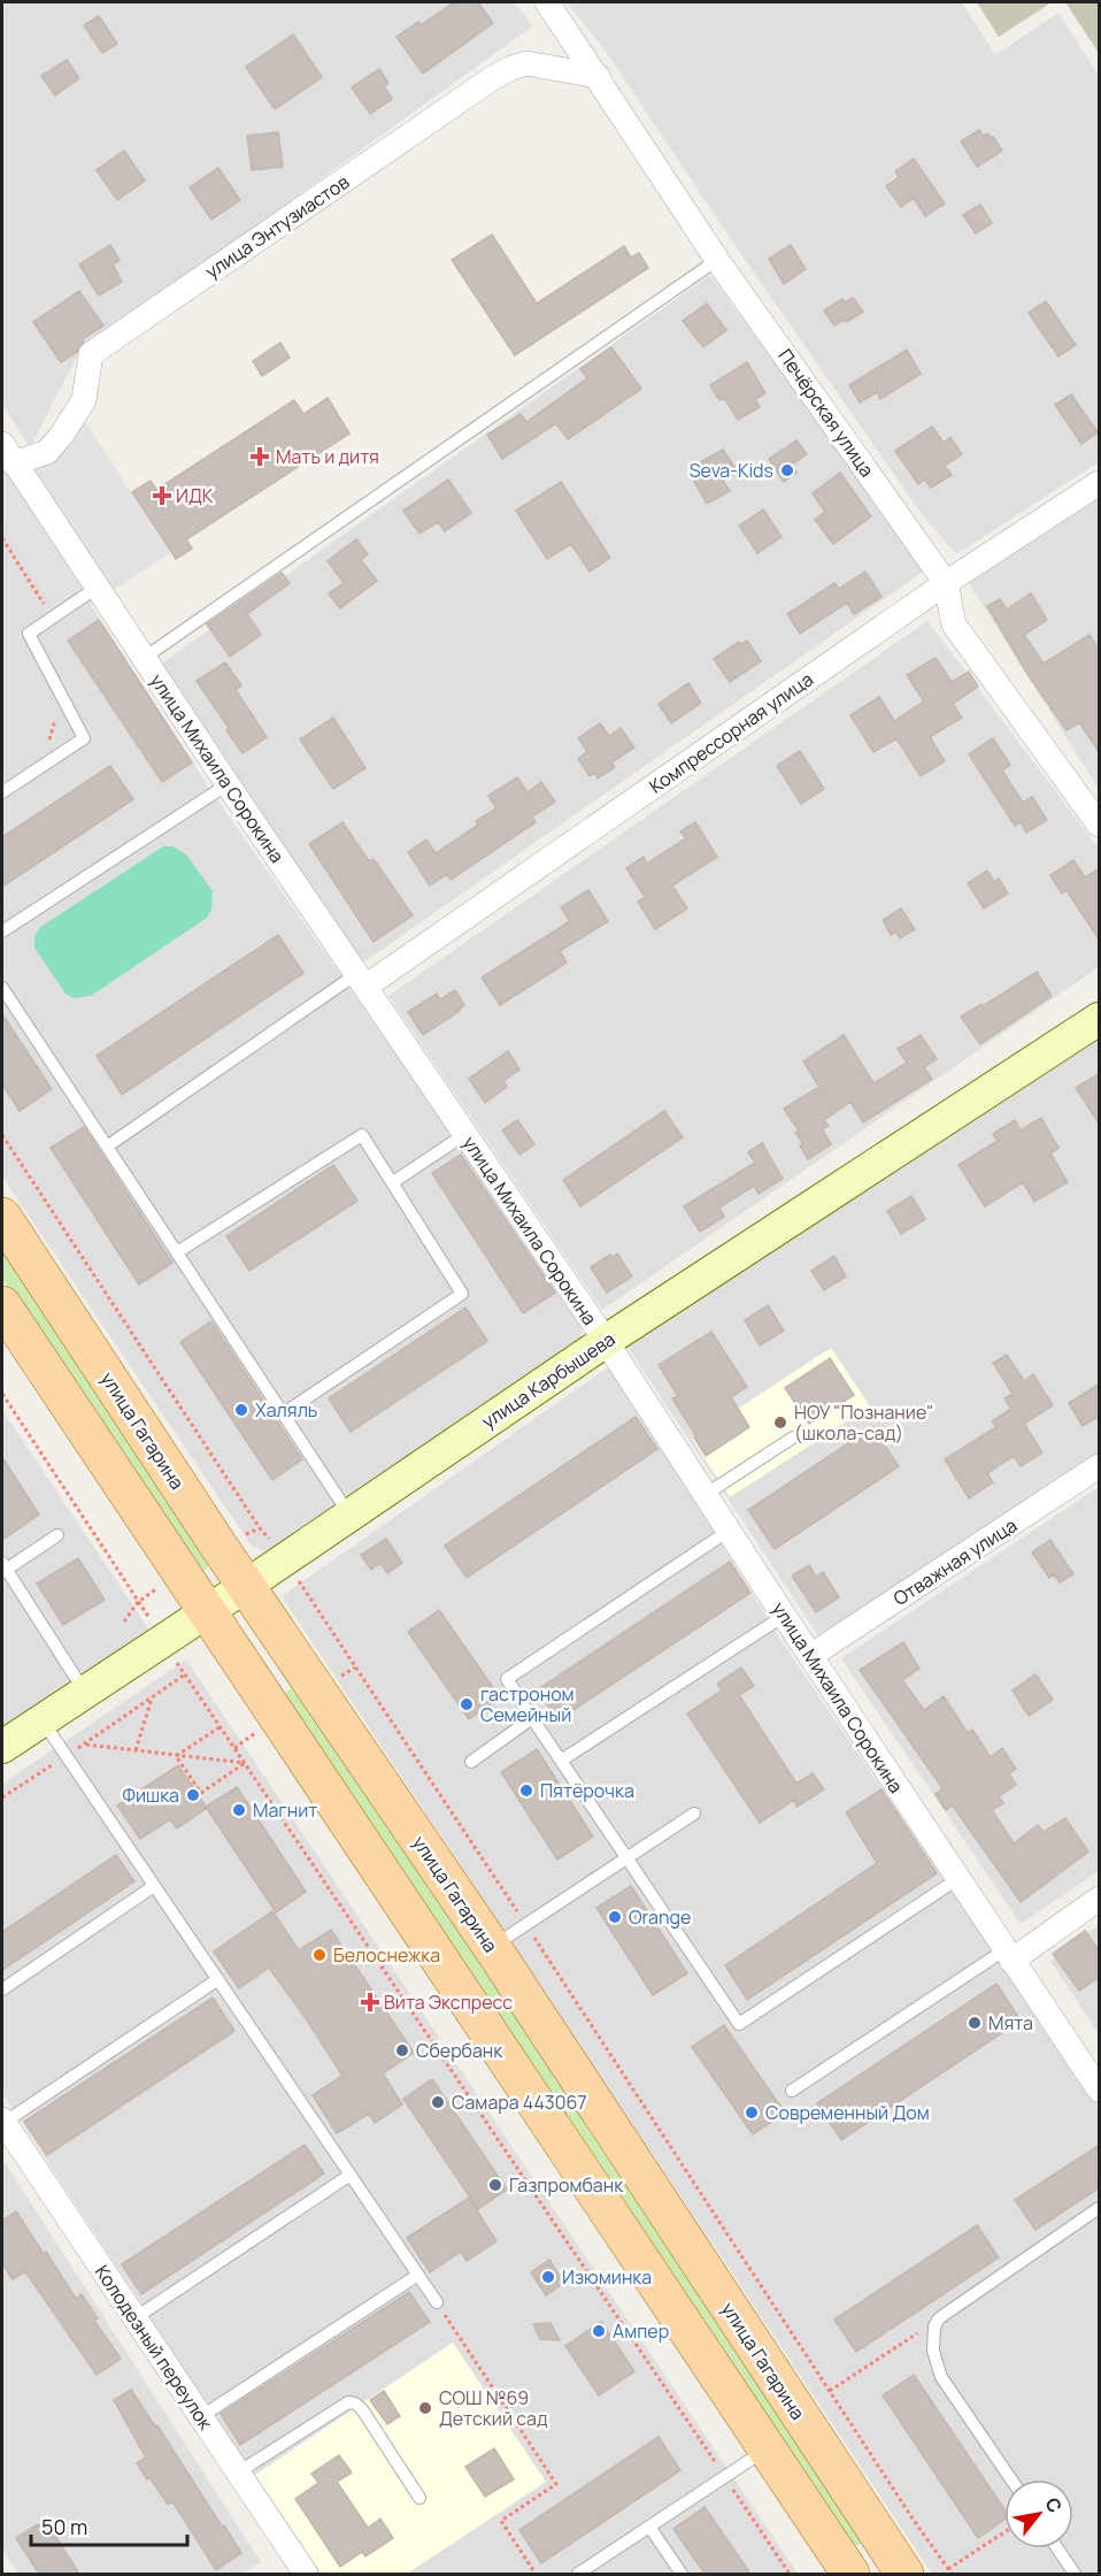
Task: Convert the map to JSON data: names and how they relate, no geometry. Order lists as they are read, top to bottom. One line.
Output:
{"streets":{"main road":["улица Гагарина"],"street":["улица Энтузиастов","Печёрская улица","Компрессорная улица","улица Михаила Сорокина","улица Карбышева","Отважная улица","Колодезный переулок"]},"crossings":[["улица Энтузиастов","Печёрская улица"],["улица Энтузиастов","улица Михаила Сорокина"],["Печёрская улица","Компрессорная улица"],["Компрессорная улица","улица Михаила Сорокина"],["улица Михаила Сорокина","улица Карбышева"],["улица Михаила Сорокина","Отважная улица"],["улица Карбышева","улица Гагарина"]],"places":{"health":["Мать и дитя","ИДК","Вита Экспресс"],"other":["Seva-Kids","Халяль","НОУ \"Познание\" (школа-сад)","гастроном Семейный","Пятёрочка","Фишка","Магнит","Orange","Белоснежка","Мята","Сбербанк","Самара 443067","Современный Дом","Газпромбанк","Изюминка","Ампер","СОШ №69 Детский сад"]},"scale_bar":"50 m","north":"top right"}
